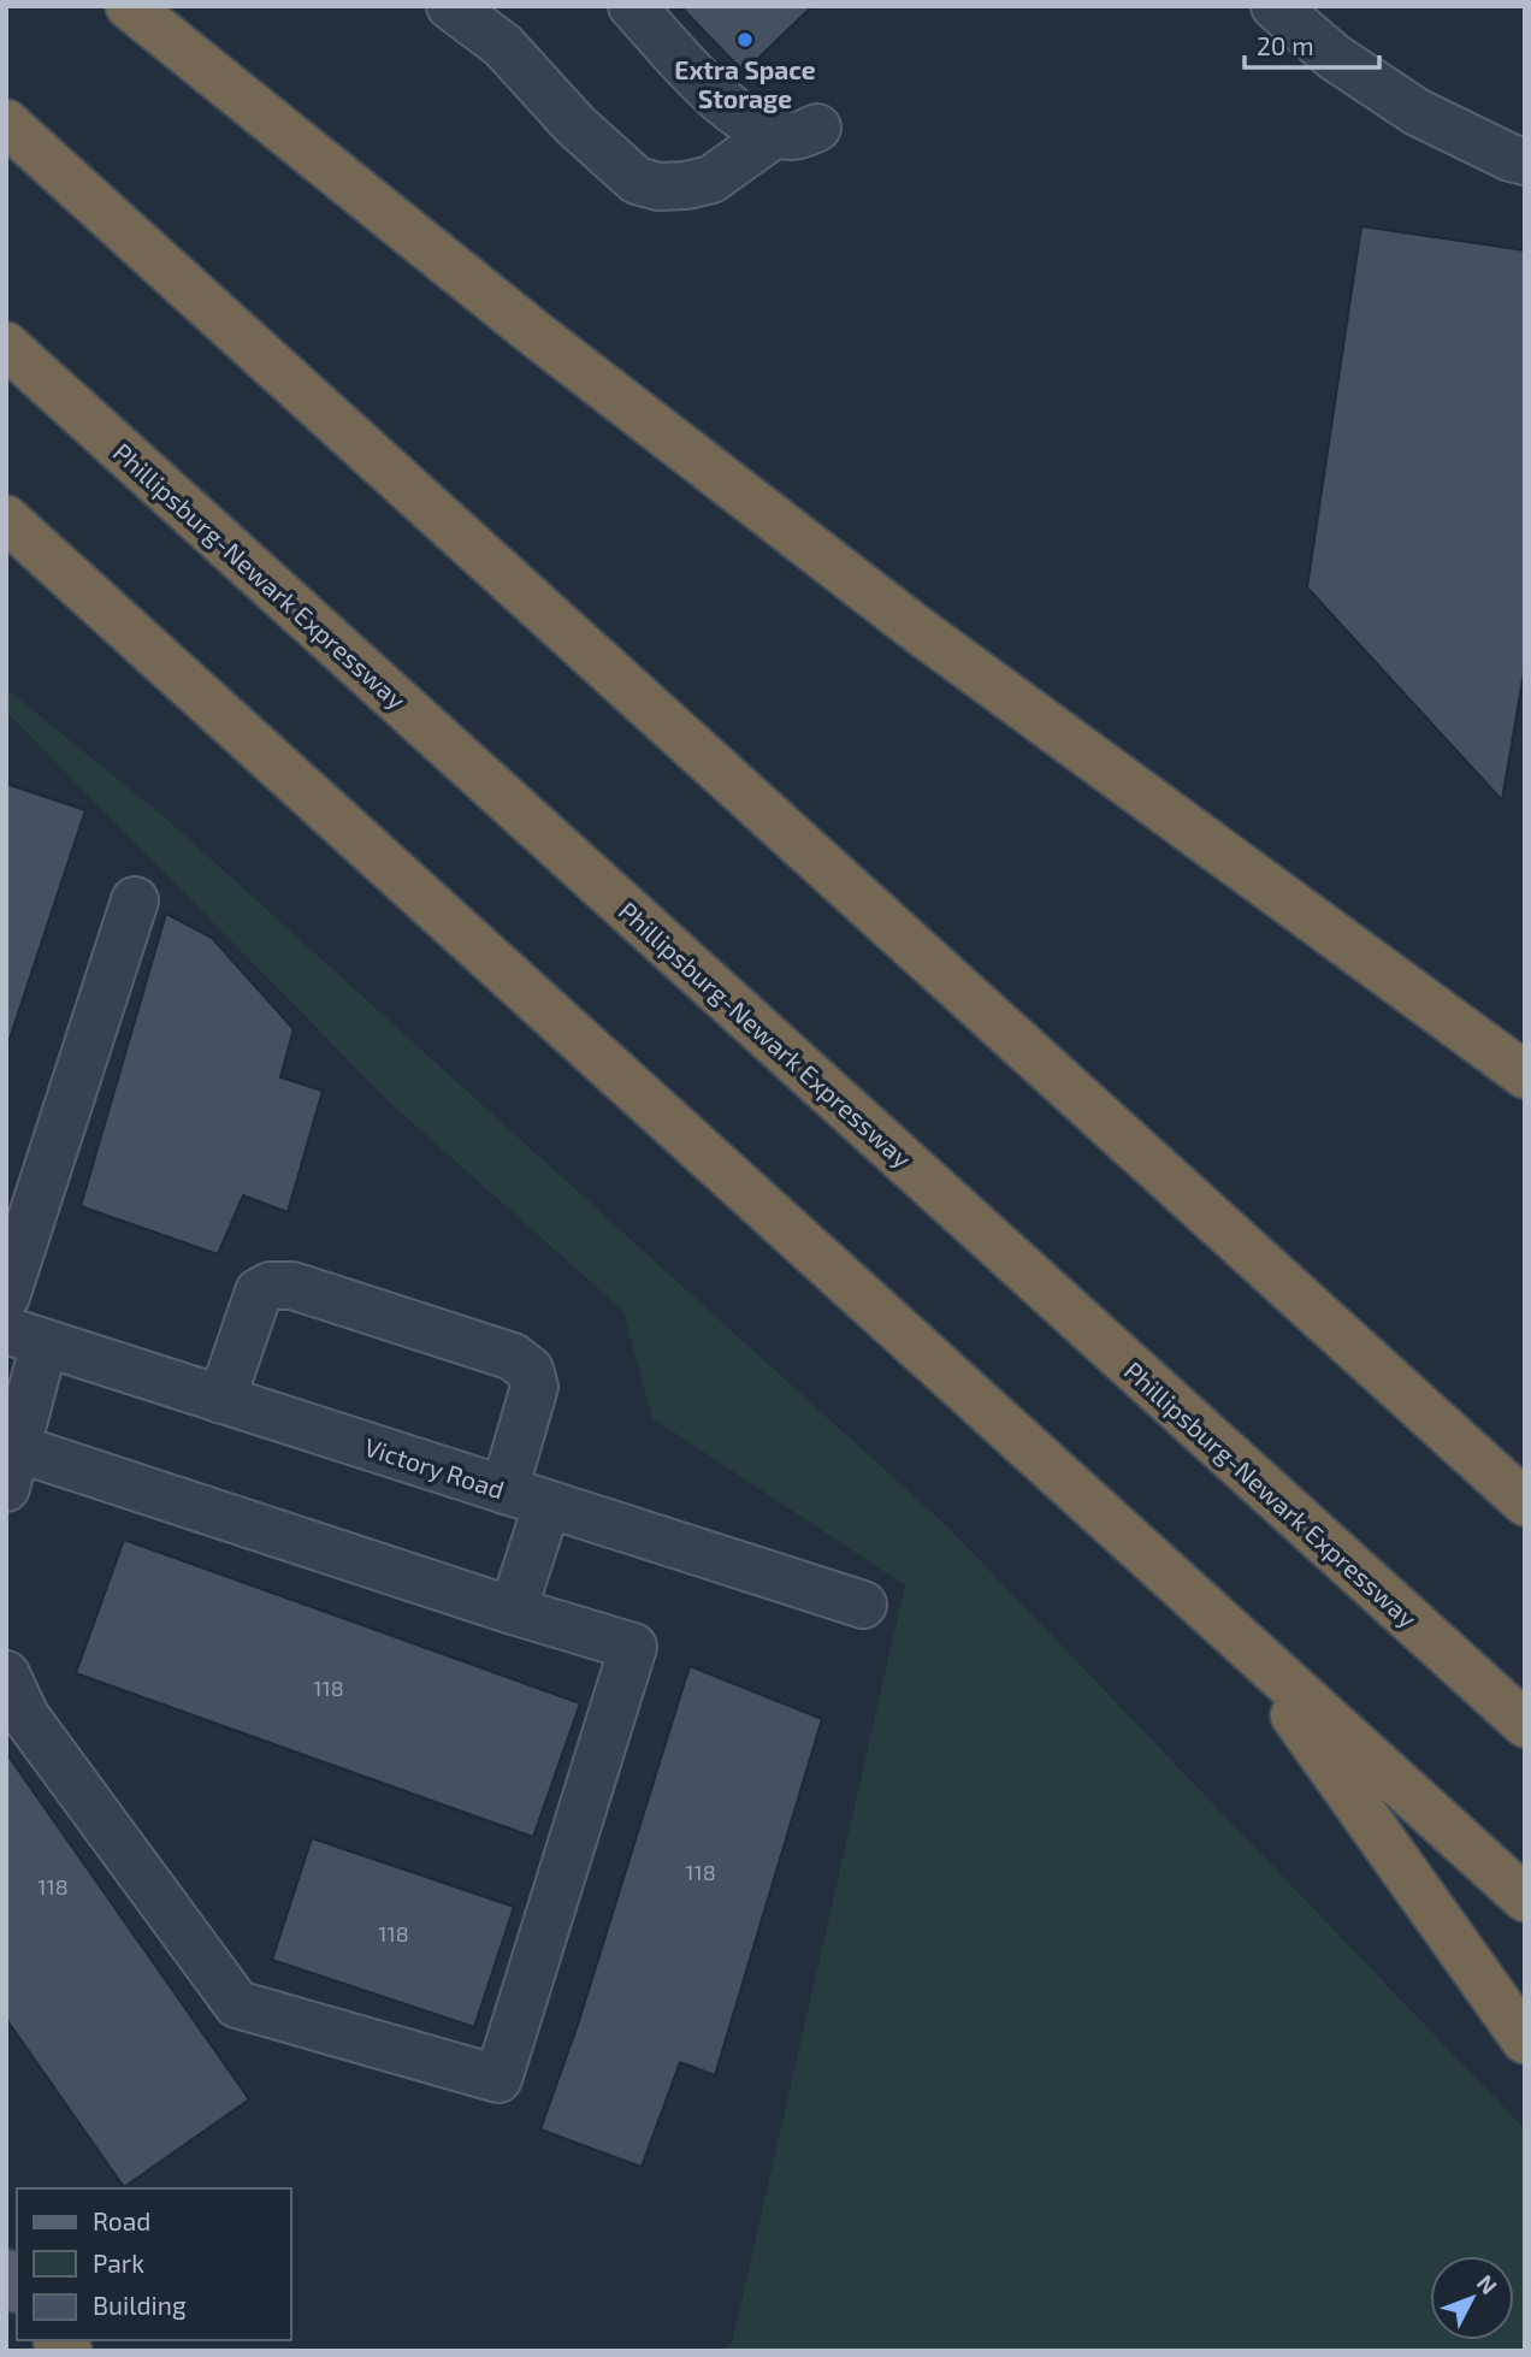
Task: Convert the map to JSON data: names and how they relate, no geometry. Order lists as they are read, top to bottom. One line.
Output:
{"streets":{"highway":["Phillipsburg-Newark Expressway"],"street":["Victory Road"]},"places":["Extra Space Storage"],"house_numbers":["118","118","118","118"],"legend":["Road","Park","Building"],"scale_bar":"20 m","north":"top right"}
